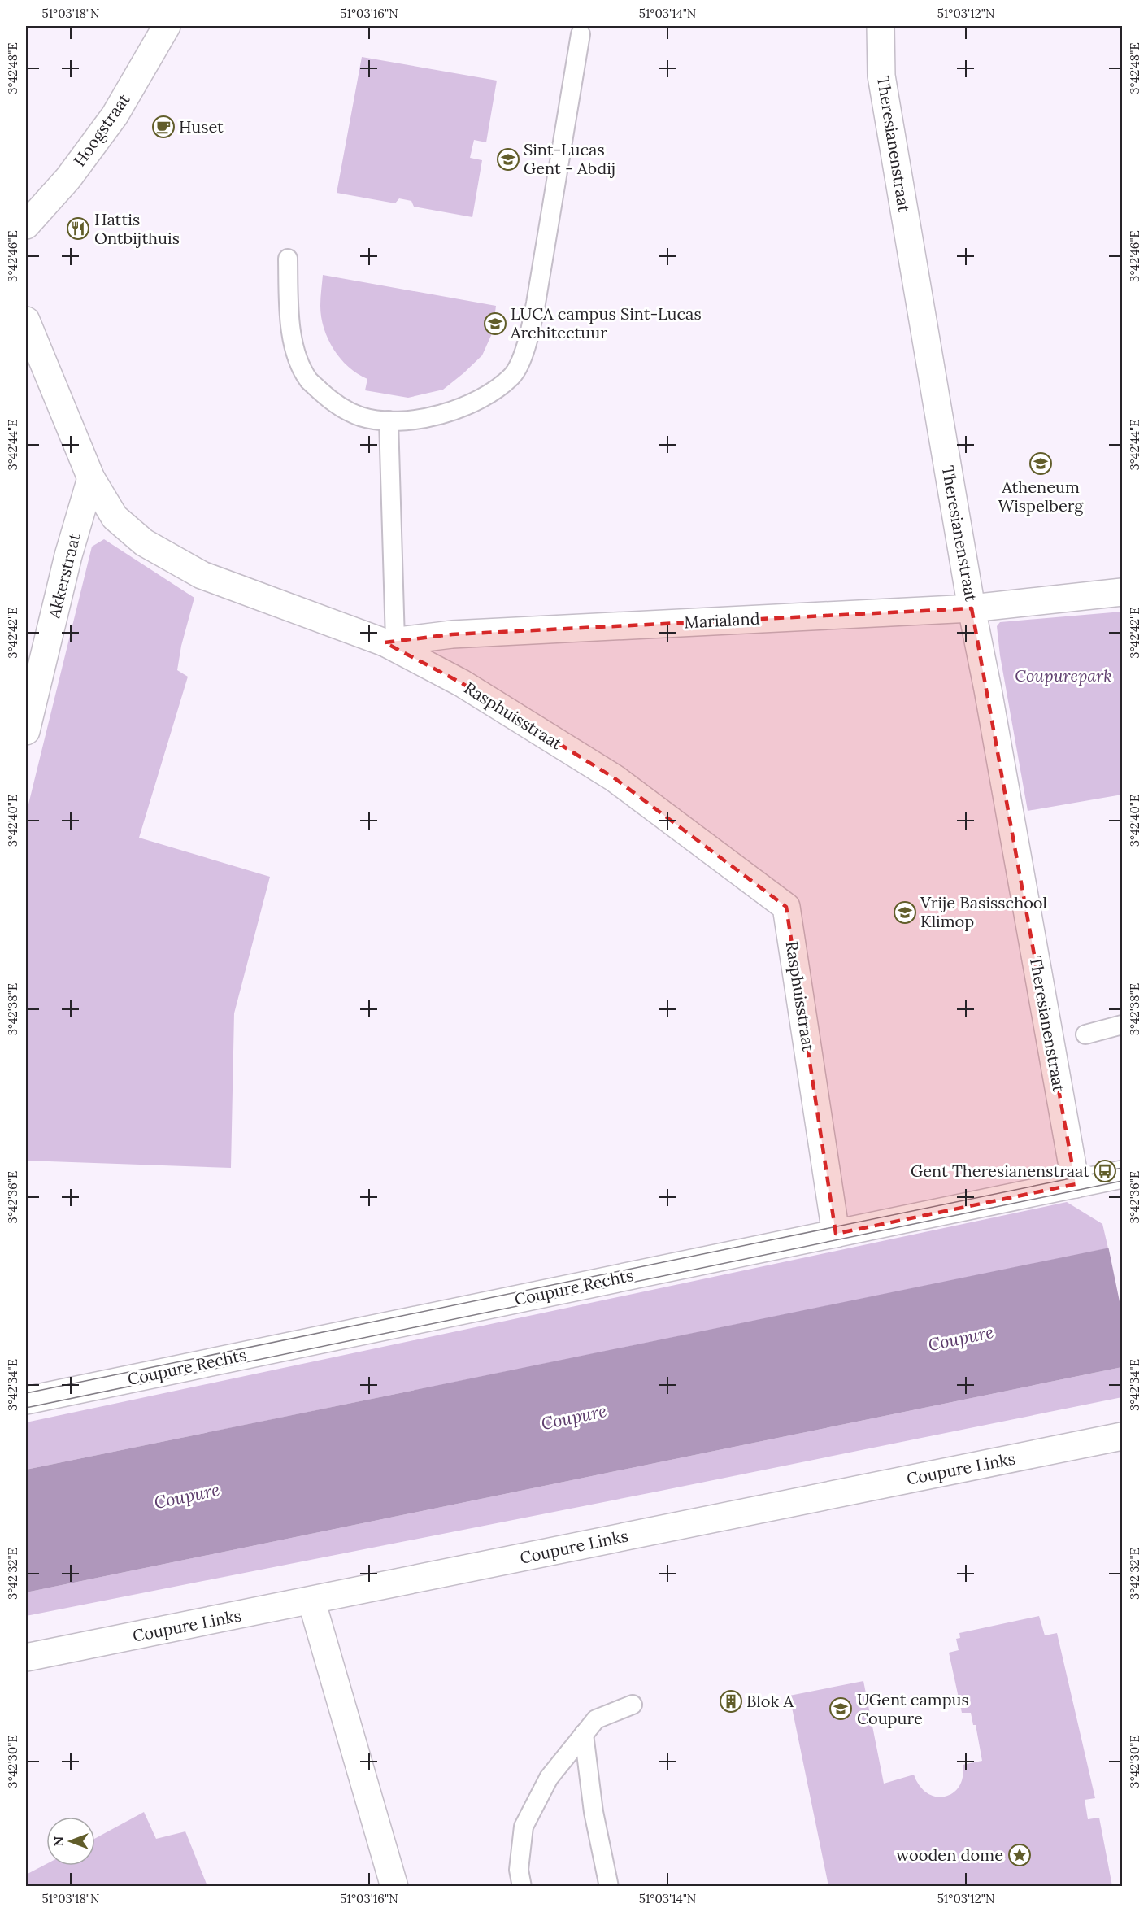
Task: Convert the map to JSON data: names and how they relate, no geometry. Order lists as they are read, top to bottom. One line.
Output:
{"streets":{"street":["Hoogstraat","Theresianenstraat","Akkerstraat","Marialand","Rasphuisstraat","Coupure Rechts","Coupure Links"]},"crossings":[["Theresianenstraat","Marialand"],["Theresianenstraat","Coupure Rechts"],["Akkerstraat","Rasphuisstraat"],["Marialand","Rasphuisstraat"],["Rasphuisstraat","Coupure Rechts"]],"water":["Coupure"],"parks":["Coupurepark"],"places":{"cafe":["Huset"],"school or university":["Sint-Lucas Gent - Abdij","LUCA campus Sint-Lucas Architectuur","Atheneum Wispelberg","Vrije Basisschool Klimop","UGent campus Coupure"],"restaurant":["Hattis Ontbijthuis"],"bus stop":["Gent Theresianenstraat"],"building":["Blok A"],"place":["wooden dome"]},"north":"left","coordinates":["51°03'18\"N","51°03'16\"N","51°03'14\"N","51°03'12\"N","3°42'48\"E","3°42'46\"E","3°42'44\"E","3°42'42\"E","3°42'40\"E","3°42'38\"E","3°42'36\"E","3°42'34\"E","3°42'32\"E","3°42'30\"E"]}
